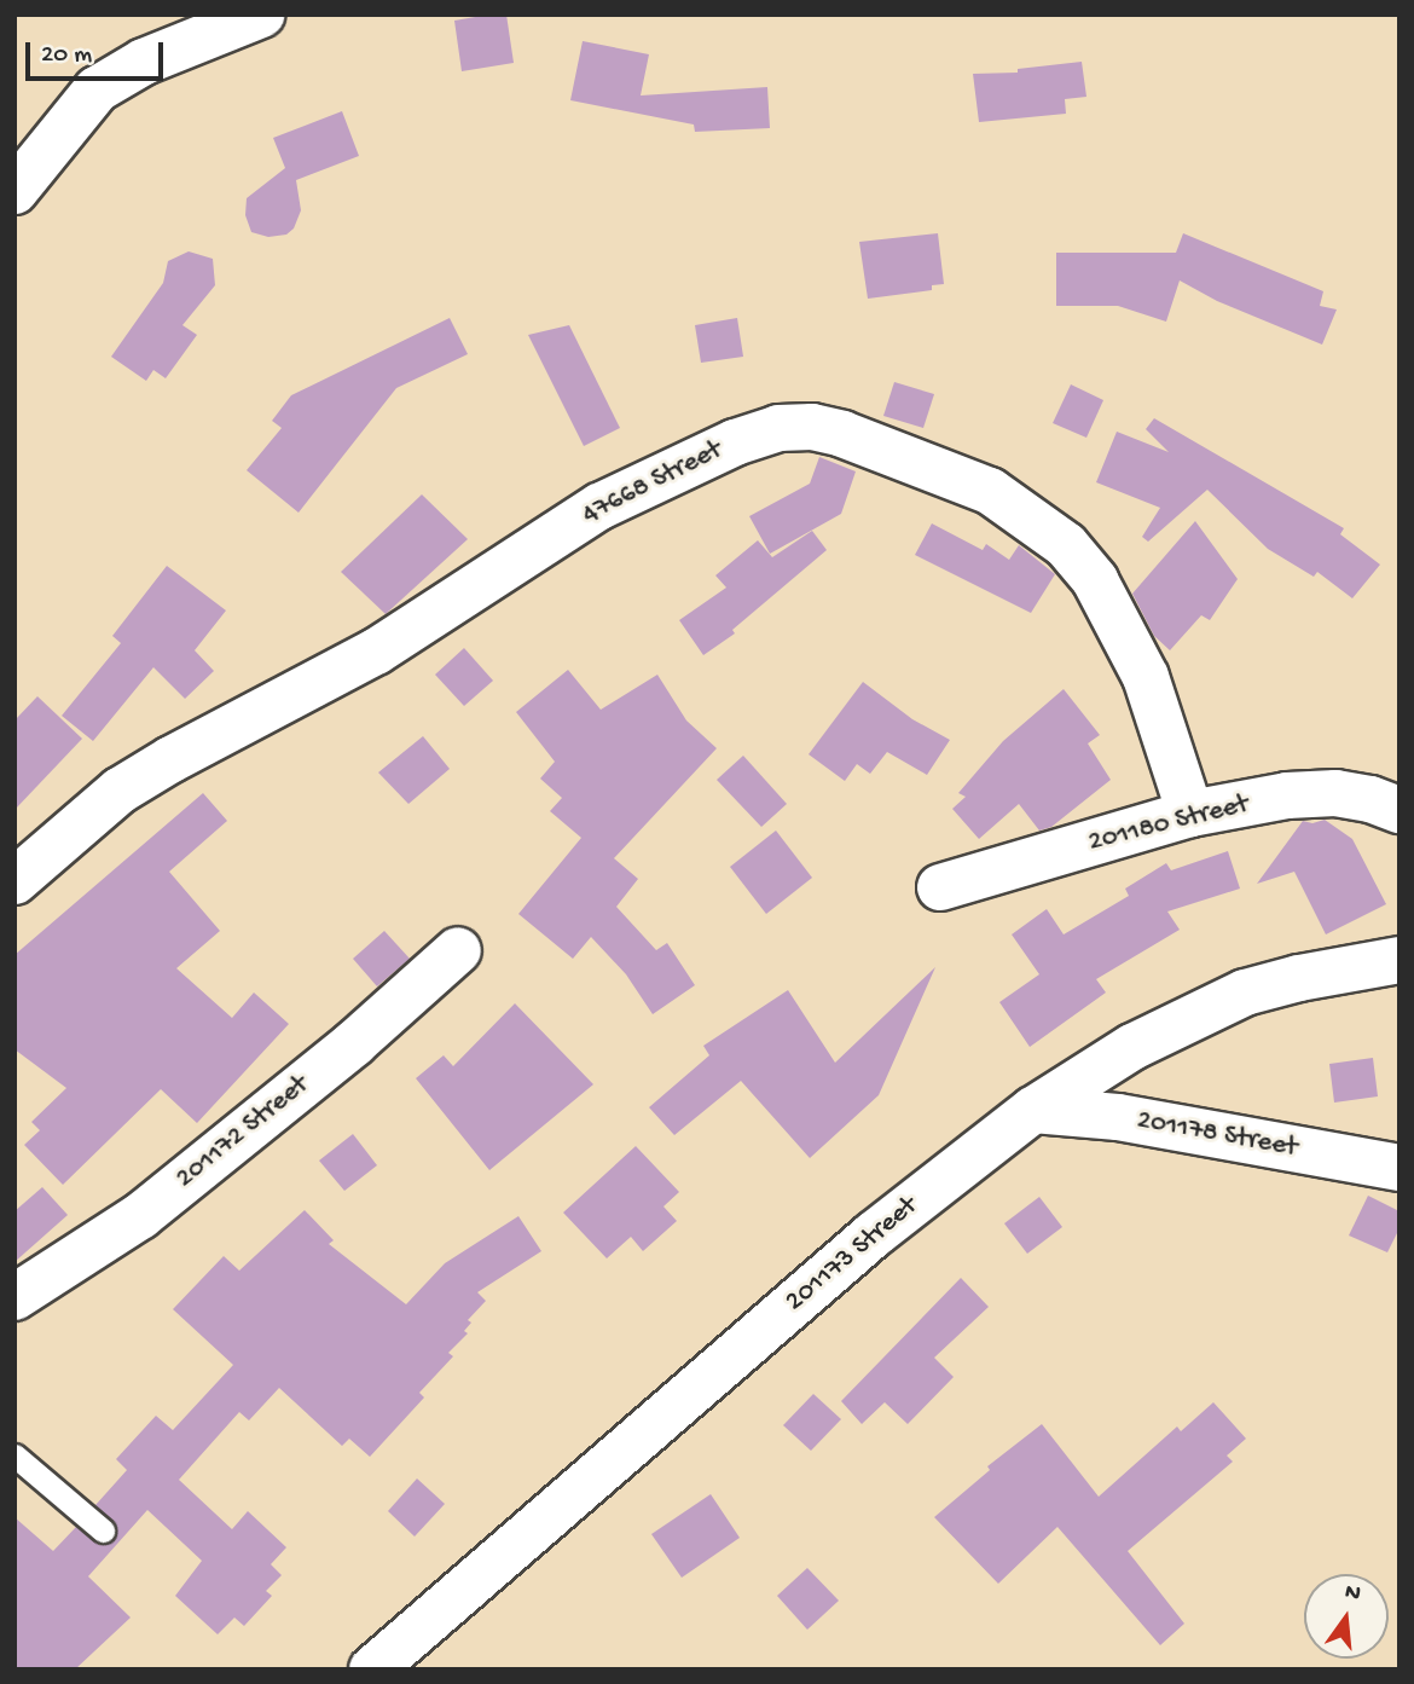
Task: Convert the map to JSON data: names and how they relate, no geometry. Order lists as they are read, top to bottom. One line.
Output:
{"streets":{"street":["47668 Street","201180 Street","201172 Street","201178 Street","201173 Street"]},"crossings":[["47668 Street","201180 Street"],["201178 Street","201173 Street"]],"scale_bar":"20 m","north":"top"}
